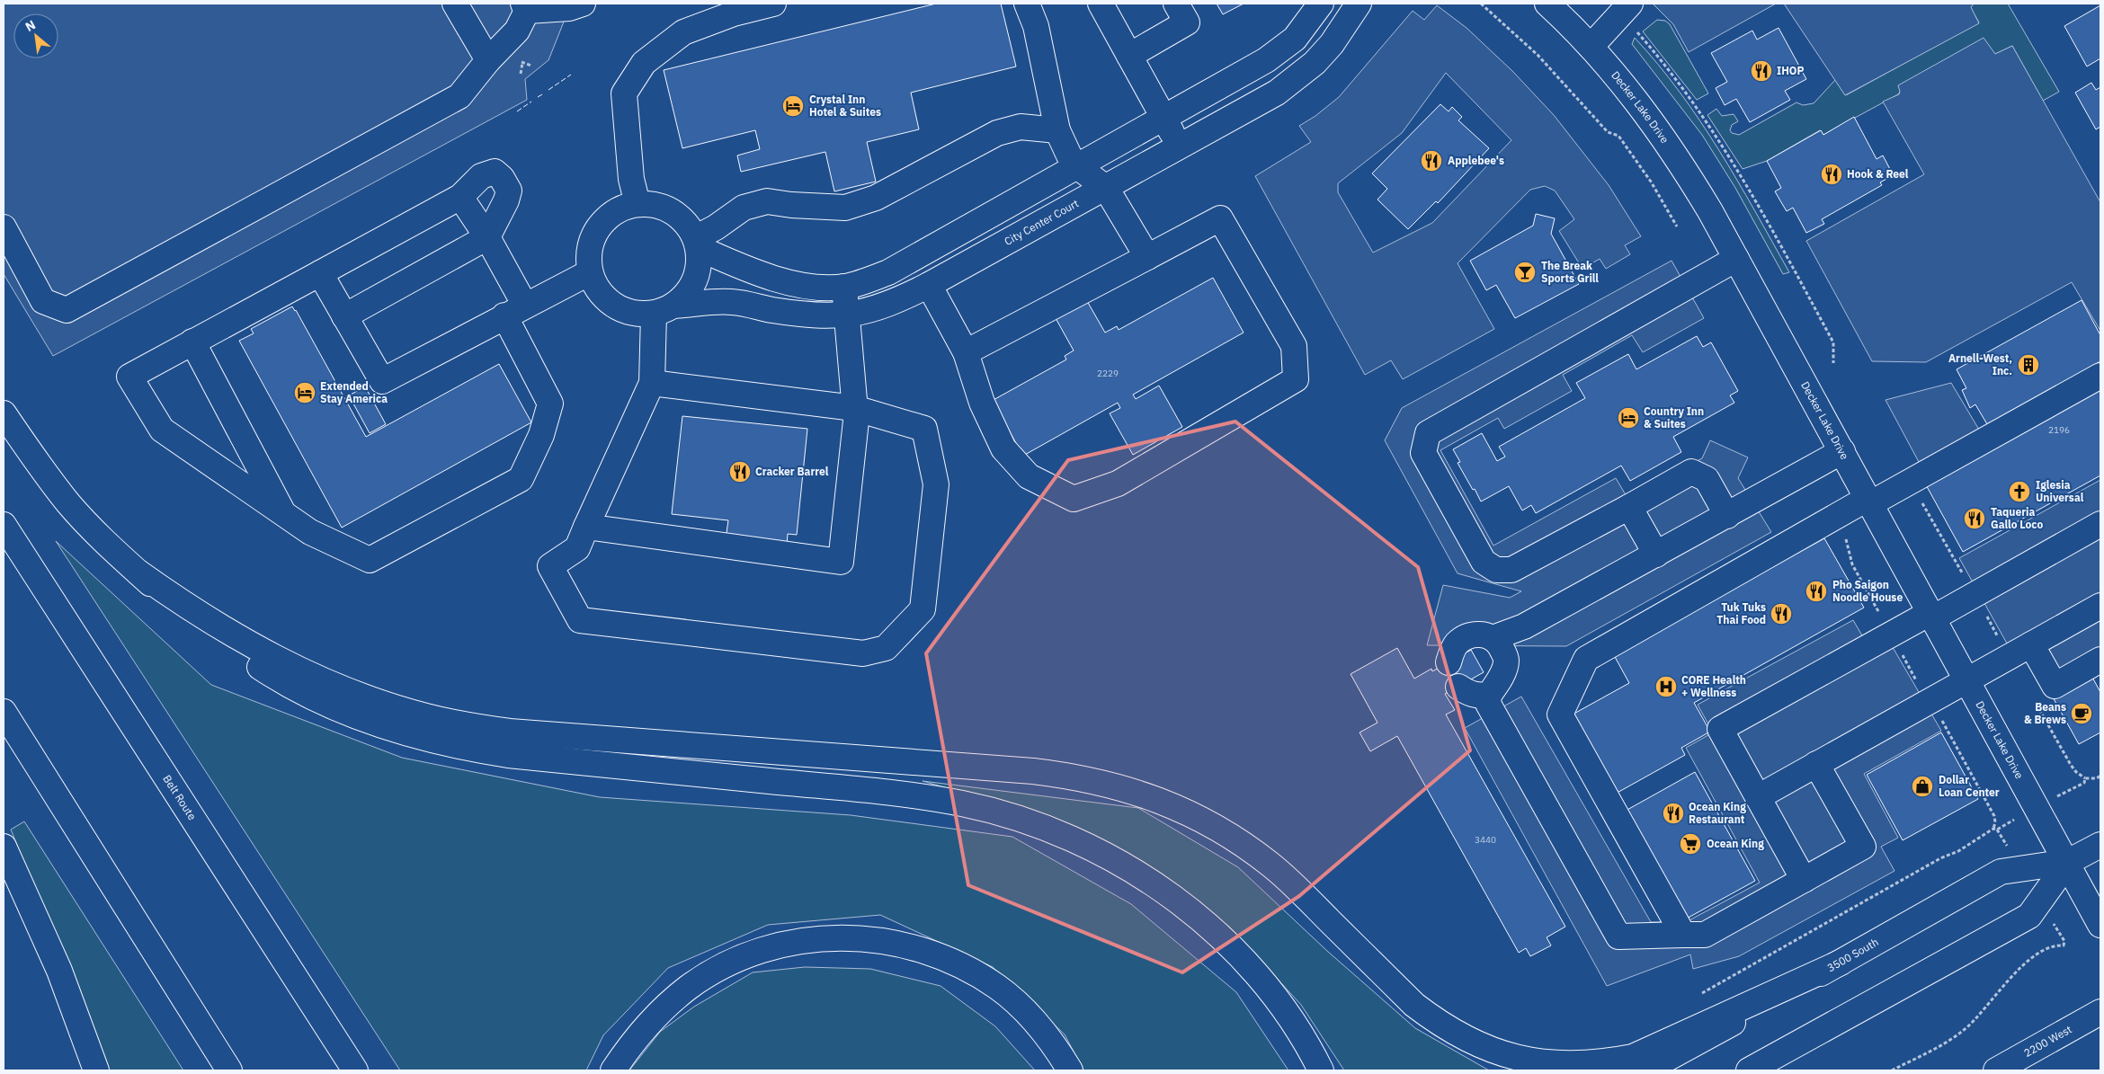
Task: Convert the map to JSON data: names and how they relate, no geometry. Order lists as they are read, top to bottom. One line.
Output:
{"streets":{"main road":["Decker Lake Drive","City Center Court","Belt Route","3500 South","2200 West"]},"crossings":[["Decker Lake Drive","3500 South"]],"places":{"restaurant":["IHOP","Applebee's","Hook & Reel","Cracker Barrel","Taqueria Gallo Loco","Pho Saigon Noodle House","Tuk Tuks Thai Food","Ocean King Restaurant"],"hotel":["Crystal Inn Hotel & Suites","Extended Stay America","Country Inn & Suites"],"bar":["The Break Sports Grill"],"building":["Arnell-West, Inc."],"church":["Iglesia Universal"],"hospital":["CORE Health + Wellness"],"cafe":["Beans & Brews"],"shop":["Dollar Loan Center"],"supermarket":["Ocean King"]},"house_numbers":["2229","2196","3440"],"north":"top left"}
